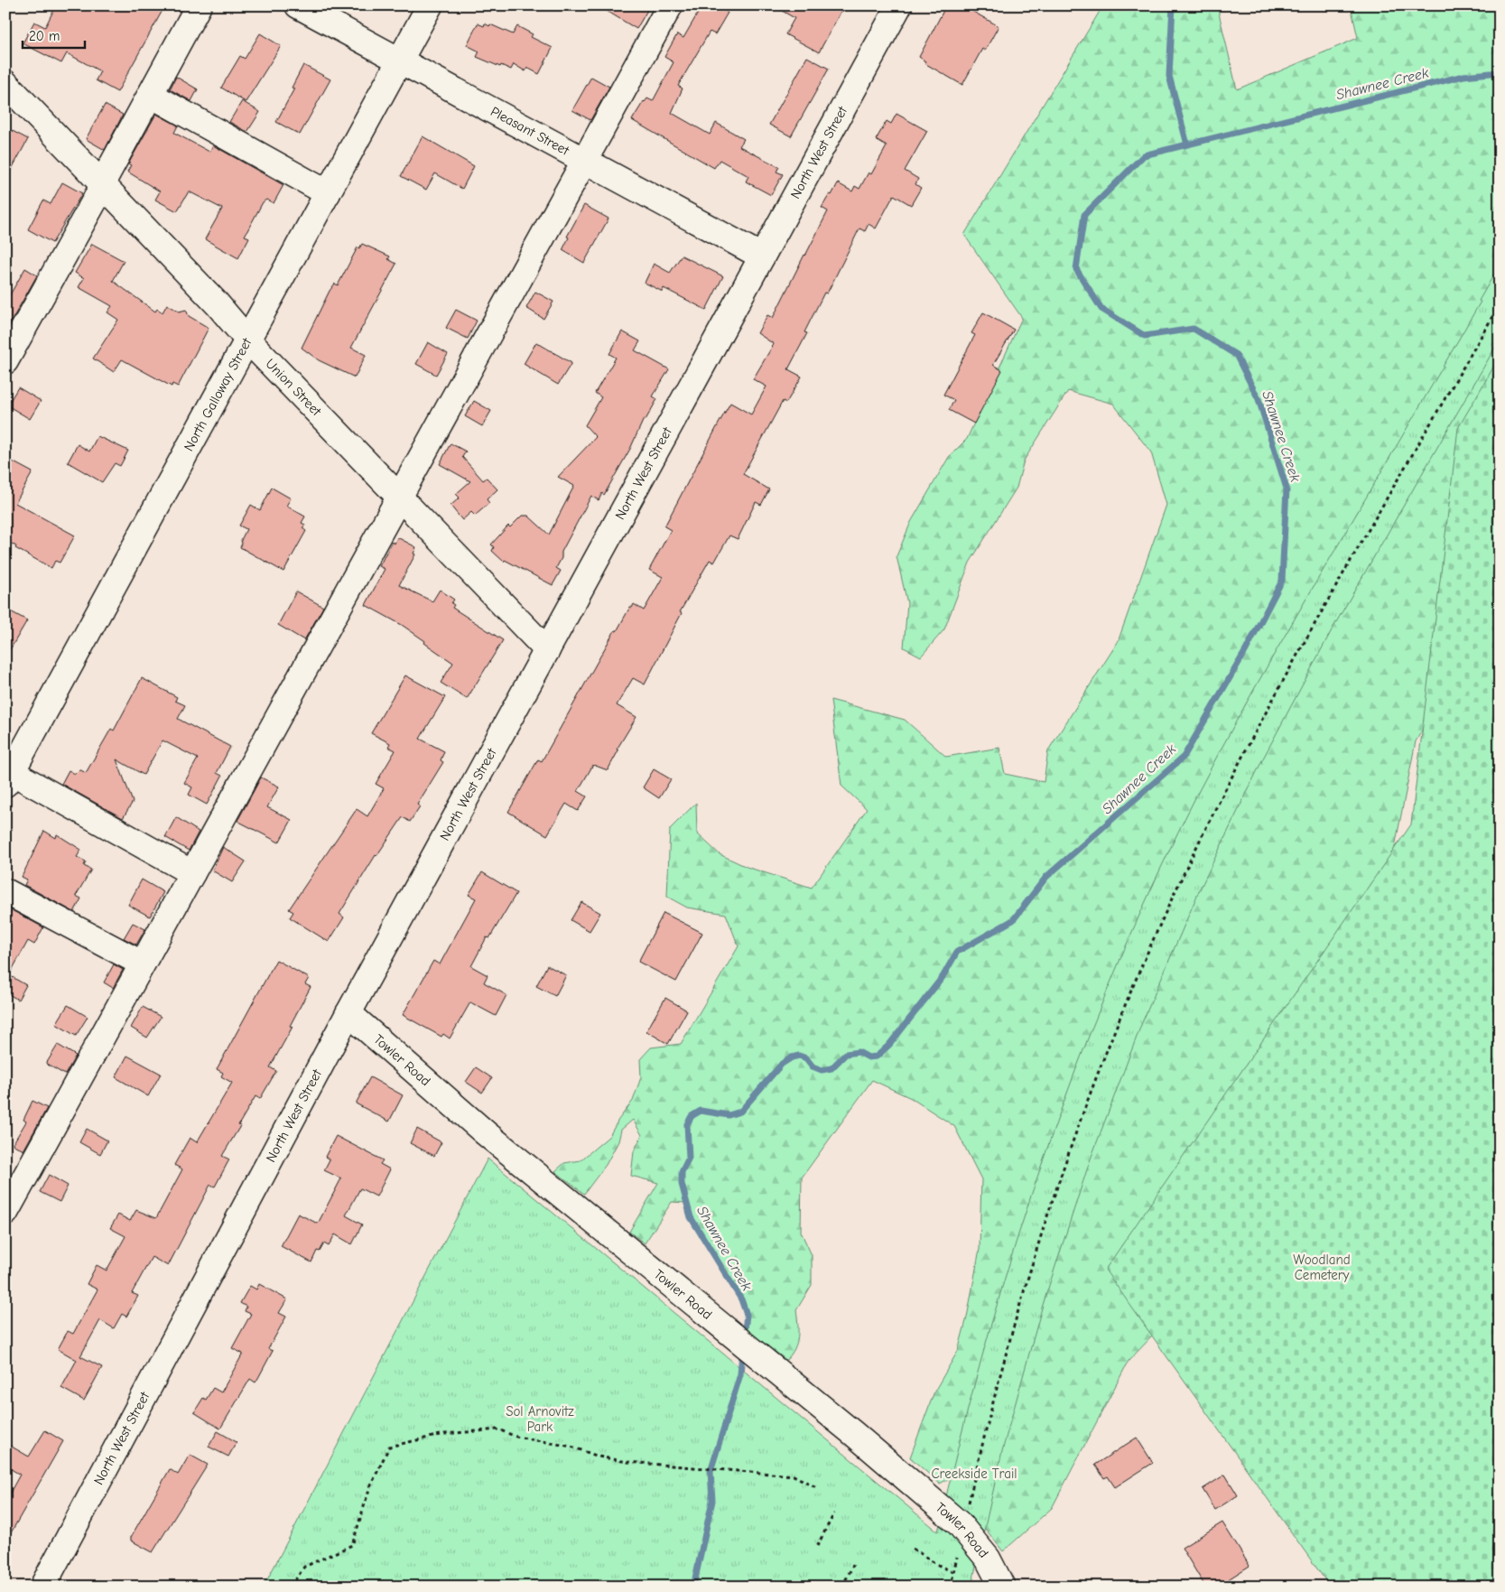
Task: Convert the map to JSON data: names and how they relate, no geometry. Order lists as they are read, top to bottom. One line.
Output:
{"streets":{"street":["Pleasant Street","North West Street","Union Street","North Galloway Street","Towler Road"]},"crossings":[["Pleasant Street","North West Street"],["Pleasant Street","North Galloway Street"],["North West Street","Union Street"],["North West Street","Towler Road"],["Union Street","North Galloway Street"]],"water":["Shawnee Creek"],"parks":["Woodland Cemetery","Sol Arnovitz Park","Creekside Trail"],"scale_bar":"20 m"}
